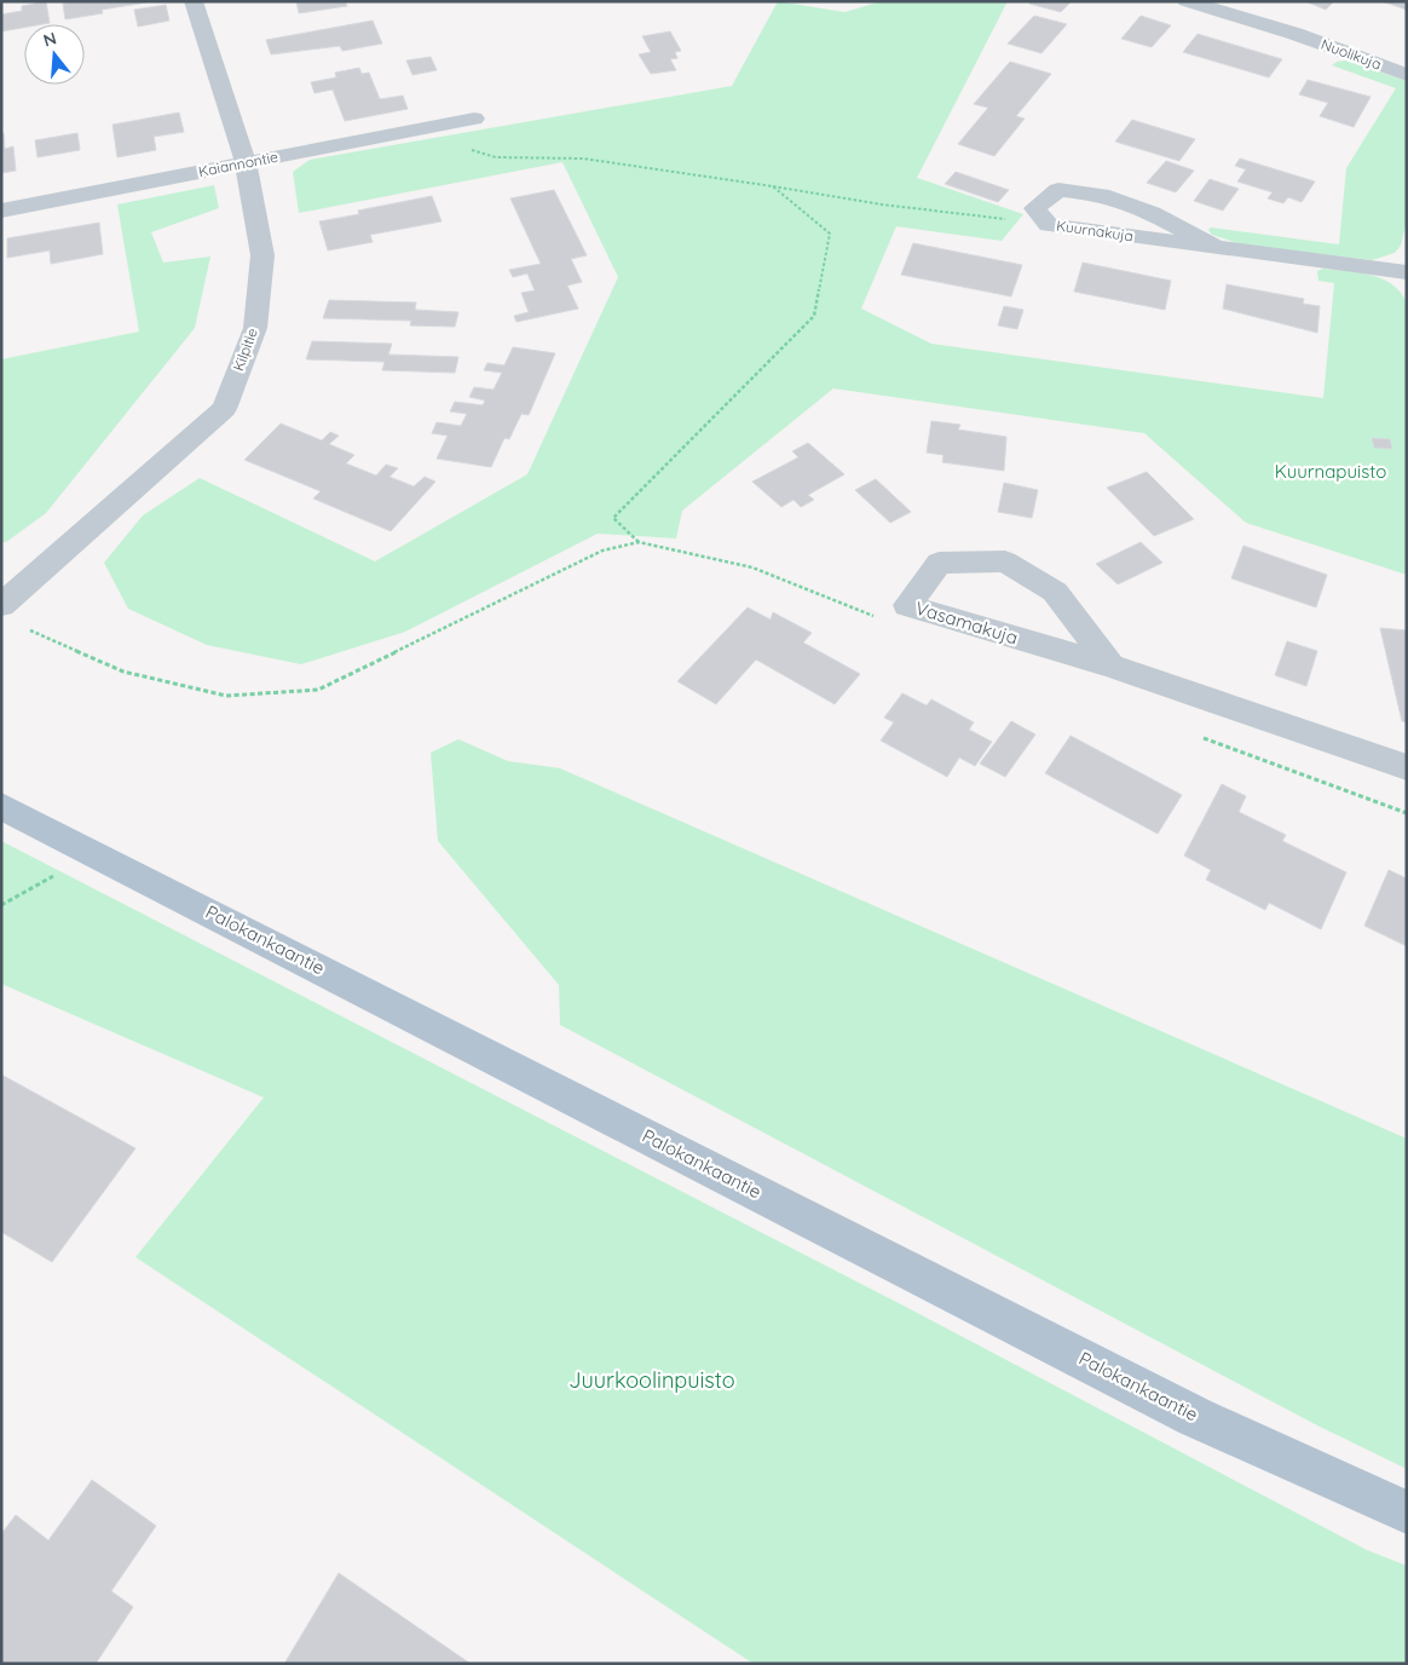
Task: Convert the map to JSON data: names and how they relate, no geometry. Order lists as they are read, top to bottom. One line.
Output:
{"streets":{"main road":["Palokankaantie"],"street":["Nuolikuja","Kaiannontie","Kuurnakuja","Kilpitie","Vasamakuja"]},"crossings":[["Kaiannontie","Kilpitie"]],"parks":["Kuurnapuisto","Juurkoolinpuisto"],"north":"top"}
